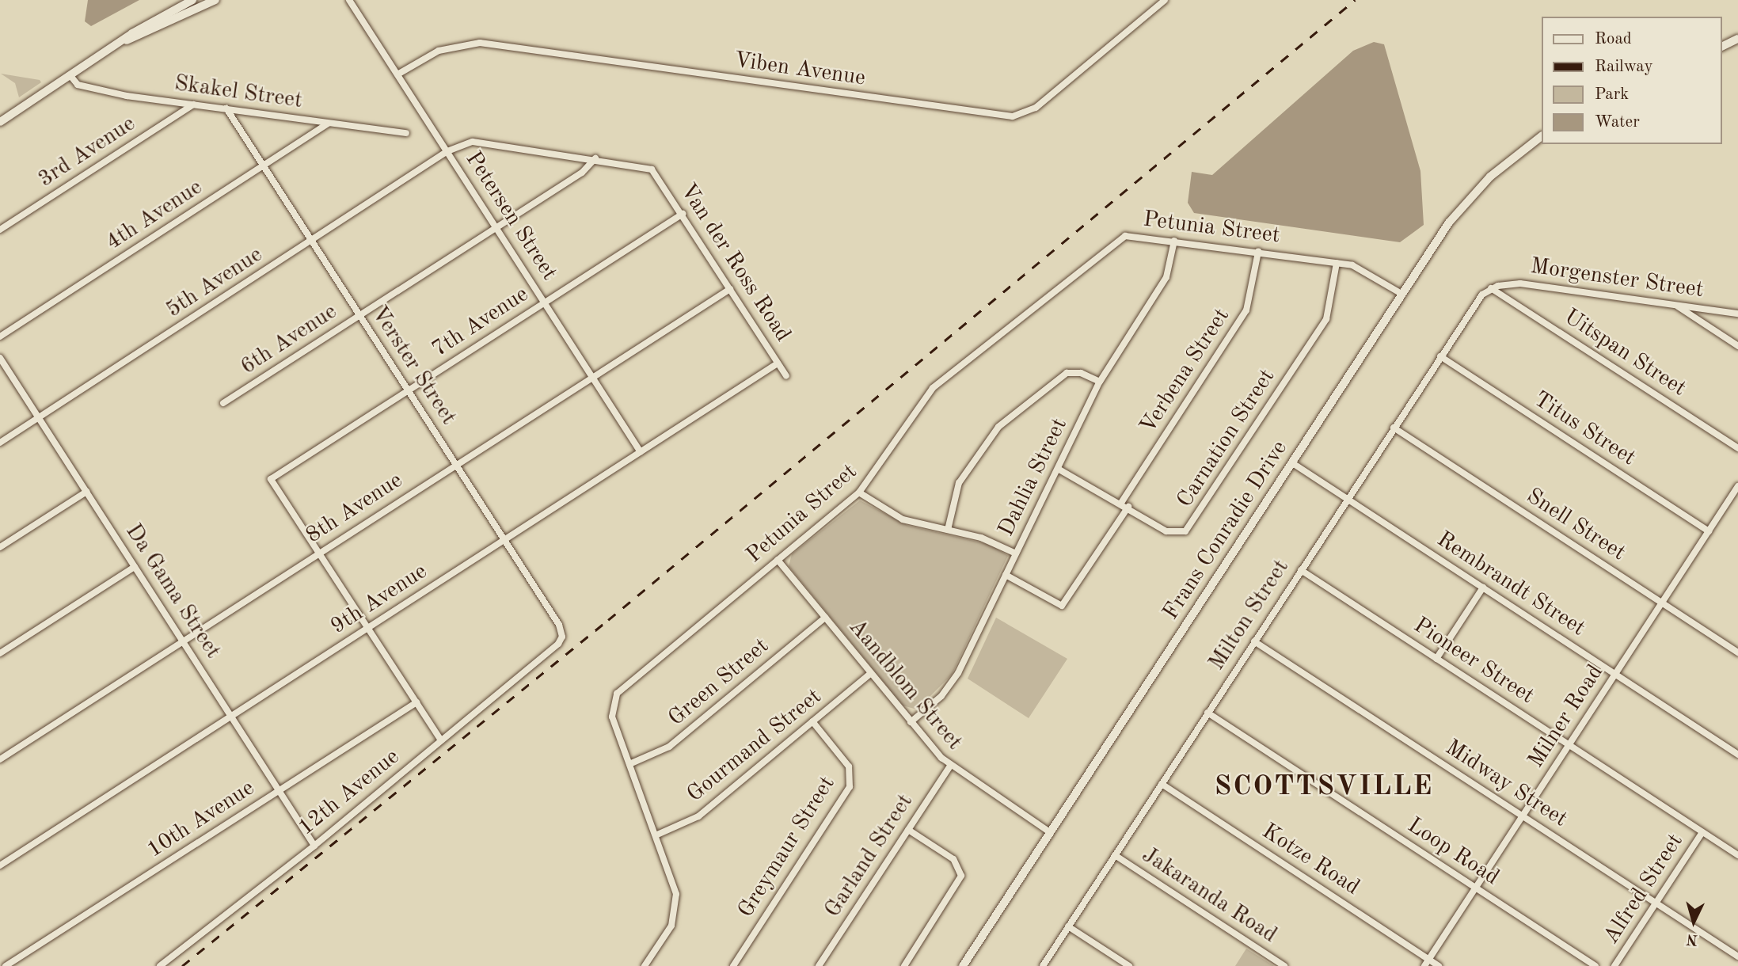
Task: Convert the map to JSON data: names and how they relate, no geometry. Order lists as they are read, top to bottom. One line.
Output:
{"streets":{"street":["Viben Avenue","Skakel Street","3rd Avenue","4th Avenue","Petersen Street","Petunia Street","Van der Ross Road","Morgenster Street","5th Avenue","7th Avenue","6th Avenue","Uitspan Street","Verster Street","Verbena Street","Titus Street","Carnation Street","Dahlia Street","8th Avenue","Snell Street","Frans Conradie Drive","Rembrandt Street","Da Gama Street","9th Avenue","Milton Street","Pioneer Street","Green Street","Aandblom Street","Milner Road","Gourmand Street","Midway Street","12th Avenue","10th Avenue","Greymaur Street","Loop Road","Garland Street","Kotze Road","Alfred Street","Jakaranda Road"]},"crossings":[["Viben Avenue","Petersen Street"],["Skakel Street","3rd Avenue"],["Skakel Street","4th Avenue"],["Skakel Street","Verster Street"],["4th Avenue","Verster Street"],["Petersen Street","5th Avenue"],["Petersen Street","7th Avenue"],["Petersen Street","6th Avenue"],["Petersen Street","8th Avenue"],["Petersen Street","9th Avenue"],["Petunia Street","Verbena Street"],["Petunia Street","Carnation Street"],["Petunia Street","Dahlia Street"],["Petunia Street","Frans Conradie Drive"],["Petunia Street","Green Street"],["Petunia Street","Aandblom Street"],["Petunia Street","Gourmand Street"],["Van der Ross Road","7th Avenue"],["Van der Ross Road","6th Avenue"],["Van der Ross Road","8th Avenue"],["Van der Ross Road","9th Avenue"],["Morgenster Street","Uitspan Street"],["Morgenster Street","Milton Street"],["5th Avenue","Verster Street"],["5th Avenue","Da Gama Street"],["7th Avenue","Verster Street"],["7th Avenue","8th Avenue"],["6th Avenue","Verster Street"],["Uitspan Street","Milton Street"],["Verster Street","8th Avenue"],["Verster Street","9th Avenue"],["Verster Street","12th Avenue"],["Verbena Street","Carnation Street"],["Titus Street","Milton Street"],["Titus Street","Milner Road"],["Carnation Street","Dahlia Street"],["Dahlia Street","Aandblom Street"],["8th Avenue","Da Gama Street"],["Snell Street","Milton Street"],["Snell Street","Milner Road"],["Frans Conradie Drive","Rembrandt Street"],["Frans Conradie Drive","Aandblom Street"],["Rembrandt Street","Milton Street"],["Rembrandt Street","Milner Road"],["Da Gama Street","9th Avenue"],["Da Gama Street","12th Avenue"],["Da Gama Street","10th Avenue"],["Milton Street","Pioneer Street"],["Milton Street","Midway Street"],["Milton Street","Loop Road"],["Milton Street","Kotze Road"],["Milton Street","Jakaranda Road"],["Pioneer Street","Milner Road"],["Pioneer Street","Alfred Street"],["Green Street","Aandblom Street"],["Aandblom Street","Gourmand Street"],["Aandblom Street","Garland Street"],["Milner Road","Midway Street"],["Milner Road","Loop Road"],["Milner Road","Kotze Road"],["Gourmand Street","Greymaur Street"],["Midway Street","Alfred Street"]],"districts":["SCOTTSVILLE"],"legend":["Road","Railway","Park","Water"],"north":"bottom"}
